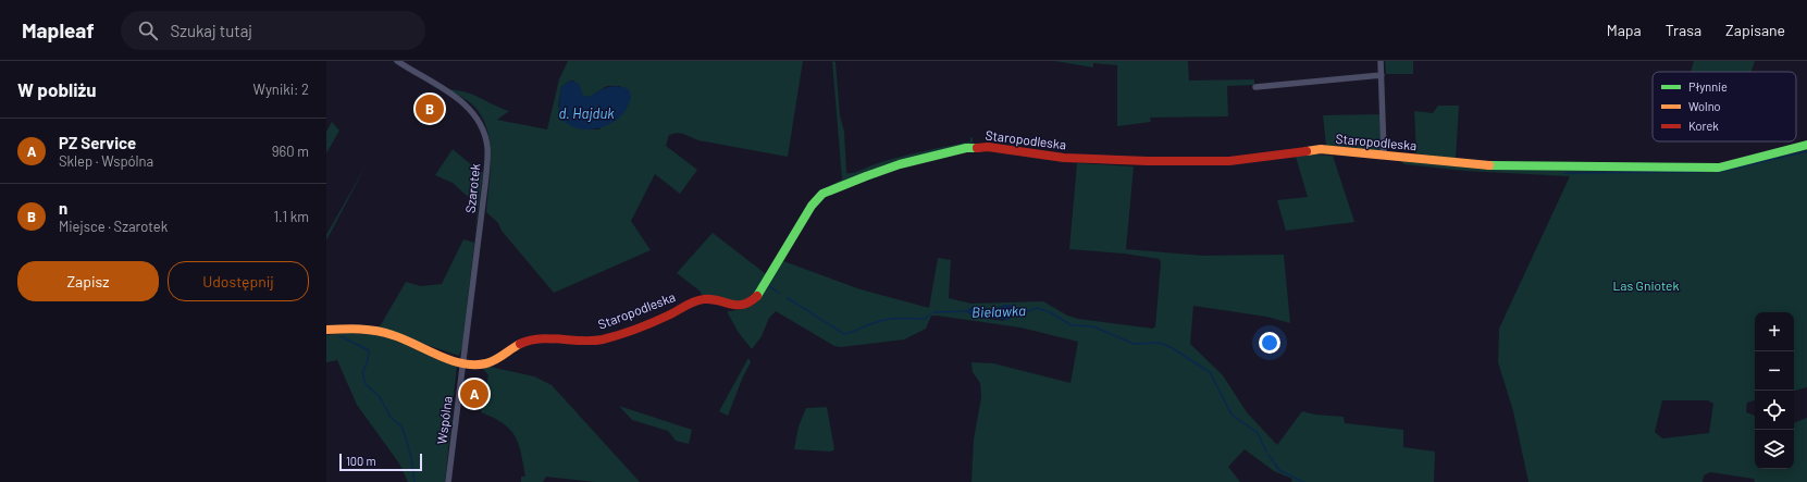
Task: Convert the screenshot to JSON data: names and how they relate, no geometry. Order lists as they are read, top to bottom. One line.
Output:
{"streets":{"street":["Staropodleska","Szarotek","Wspólna"]},"crossings":[["Staropodleska","Szarotek"],["Staropodleska","Wspólna"],["Szarotek","Wspólna"]],"water":["d. Hajduk","Bielawka"],"parks":["Las Gniotek"],"legend":["Płynnie","Wolno","Korek"],"scale_bar":"100 m","page":{"header":"Mapleaf","search":"Szukaj tutaj","nav":["Mapa","Trasa","Zapisane"],"heading":["W pobliżu","Wyniki: 2"],"pins":["B","A"],"list":[{"mark":"A","name":"PZ Service","note":"Sklep · Wspólna","value":"960 m"},{"mark":"B","name":"n","note":"Miejsce · Szarotek","value":"1.1 km"}],"buttons":["Zapisz","Udostępnij"],"map_buttons":["+","−"],"scale":"100 m"}}
